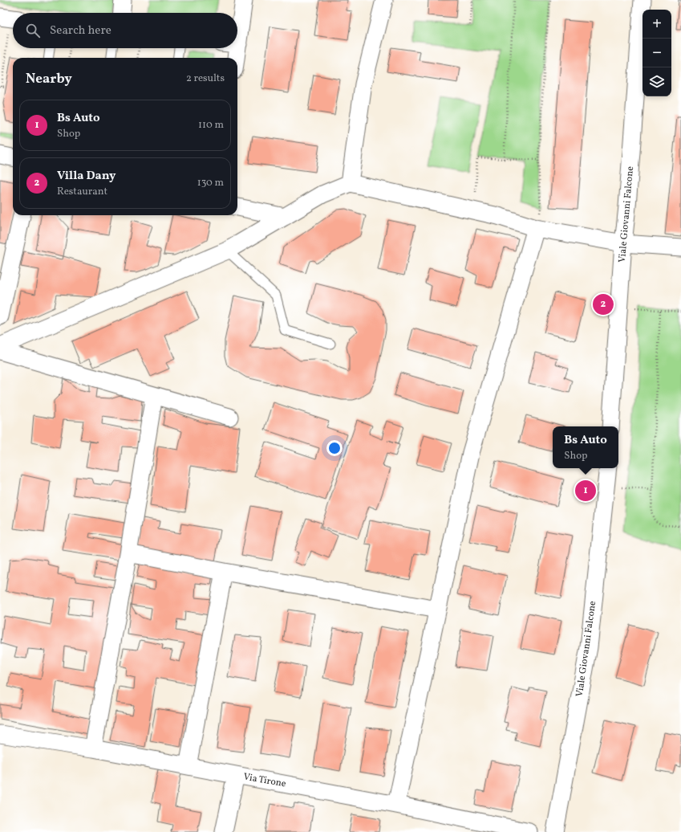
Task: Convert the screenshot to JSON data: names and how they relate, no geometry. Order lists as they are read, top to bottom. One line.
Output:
{"streets":{"street":["Viale Giovanni Falcone","Via Tirone"]},"page":{"map_buttons":["+","−"],"search":"Search here","heading":["Nearby","2 results"],"list":[{"mark":"1","name":"Bs Auto","note":"Shop","value":"110 m"},{"mark":"2","name":"Villa Dany","note":"Restaurant","value":"130 m"}],"pins":["2","1"],"popup":["Bs Auto","Shop"]}}
